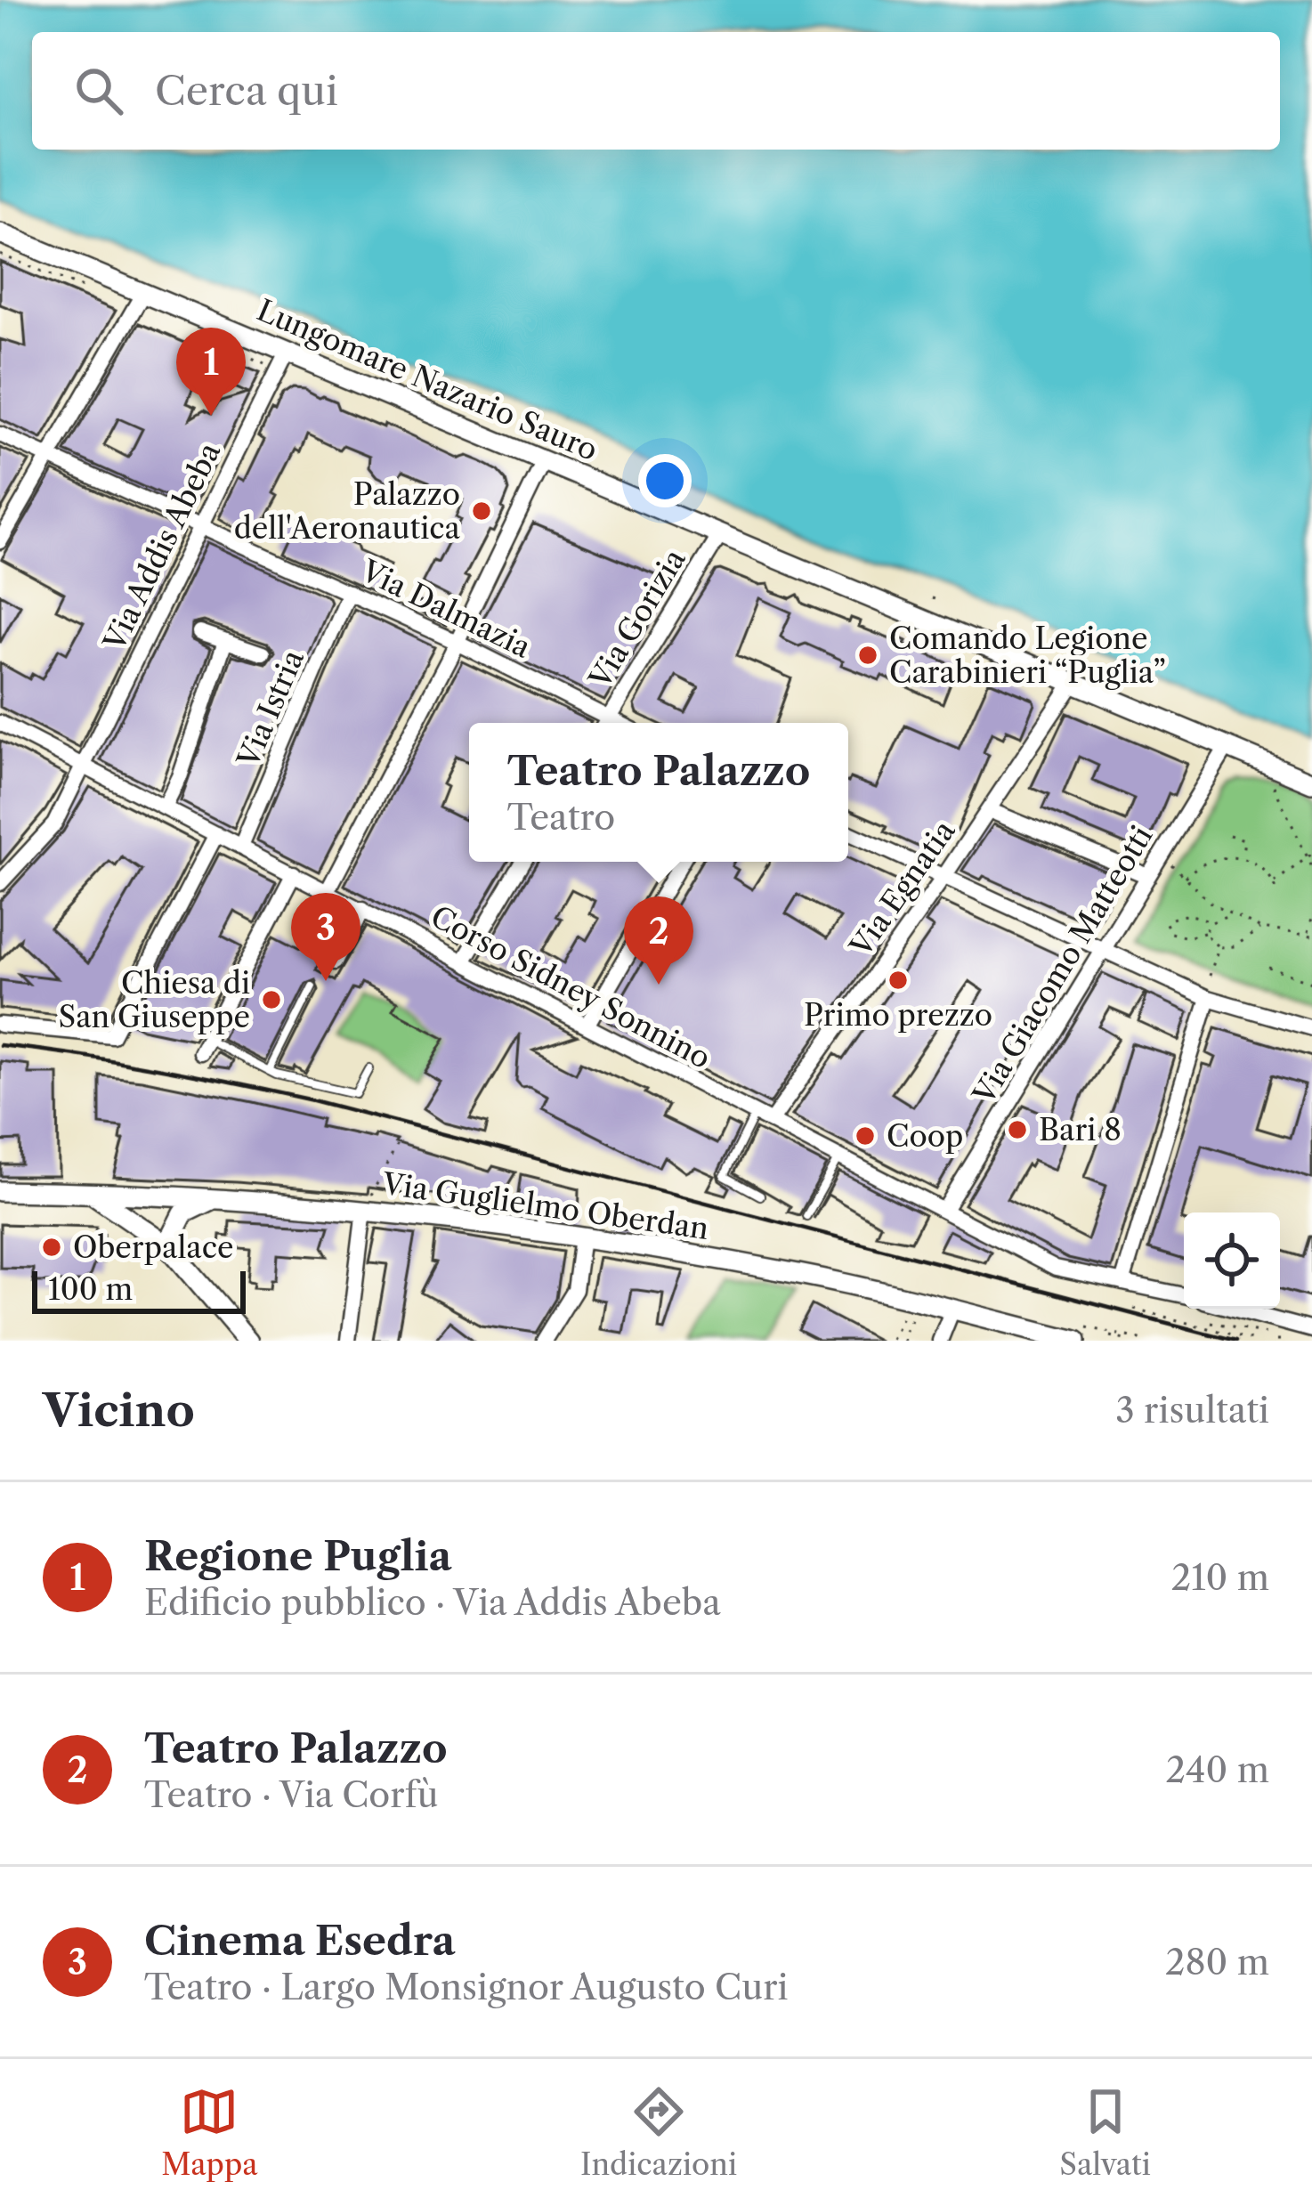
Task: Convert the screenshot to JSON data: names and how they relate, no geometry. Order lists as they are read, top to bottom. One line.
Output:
{"streets":{"main road":["Lungomare Nazario Sauro","Via Guglielmo Oberdan"],"street":["Via Addis Abeba","Via Dalmazia","Via Gorizia","Via Istria","Via Egnatia","Via Giacomo Matteotti","Corso Sidney Sonnino"]},"crossings":[["Lungomare Nazario Sauro","Via Addis Abeba"],["Lungomare Nazario Sauro","Via Gorizia"],["Lungomare Nazario Sauro","Via Egnatia"],["Lungomare Nazario Sauro","Via Giacomo Matteotti"],["Via Addis Abeba","Via Dalmazia"],["Via Addis Abeba","Corso Sidney Sonnino"],["Via Dalmazia","Via Istria"],["Via Istria","Corso Sidney Sonnino"],["Via Egnatia","Corso Sidney Sonnino"],["Via Giacomo Matteotti","Corso Sidney Sonnino"]],"places":["Palazzo dell'Aeronautica","Comando Legione Carabinieri “Puglia”","Primo prezzo","Chiesa di San Giuseppe","Bari 8","Coop","Oberpalace"],"scale_bar":"100 m","page":{"search":"Cerca qui","pins":["1","3","2"],"popup":["Teatro Palazzo","Teatro"],"scale":"100 m","heading":["Vicino","3 risultati"],"list":[{"mark":"1","name":"Regione Puglia","note":"Edificio pubblico · Via Addis Abeba","value":"210 m"},{"mark":"2","name":"Teatro Palazzo","note":"Teatro · Via Corfù","value":"240 m"},{"mark":"3","name":"Cinema Esedra","note":"Teatro · Largo Monsignor Augusto Curi","value":"280 m"}],"nav":["Mappa","Indicazioni","Salvati"]}}
